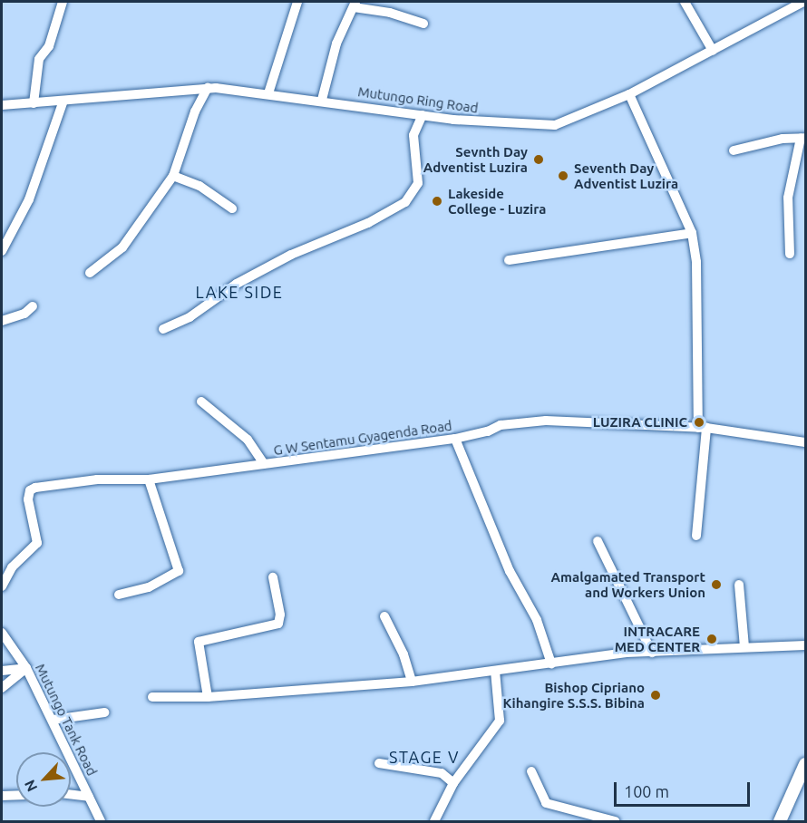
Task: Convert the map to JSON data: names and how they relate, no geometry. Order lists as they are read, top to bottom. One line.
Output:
{"streets":{"street":["Mutungo Ring Road","G W Sentamu Gyagenda Road","Mutungo Tank Road"]},"districts":["LAKE SIDE","STAGE V"],"places":["Sevnth Day Adventist Luzira","Seventh Day Adventist Luzira","Lakeside College - Luzira","LUZIRA CLINIC","Amalgamated Transport and Workers Union","INTRACARE MED CENTER","Bishop Cipriano Kihangire S.S.S. Bibina"],"scale_bar":"100 m","north":"bottom left"}
